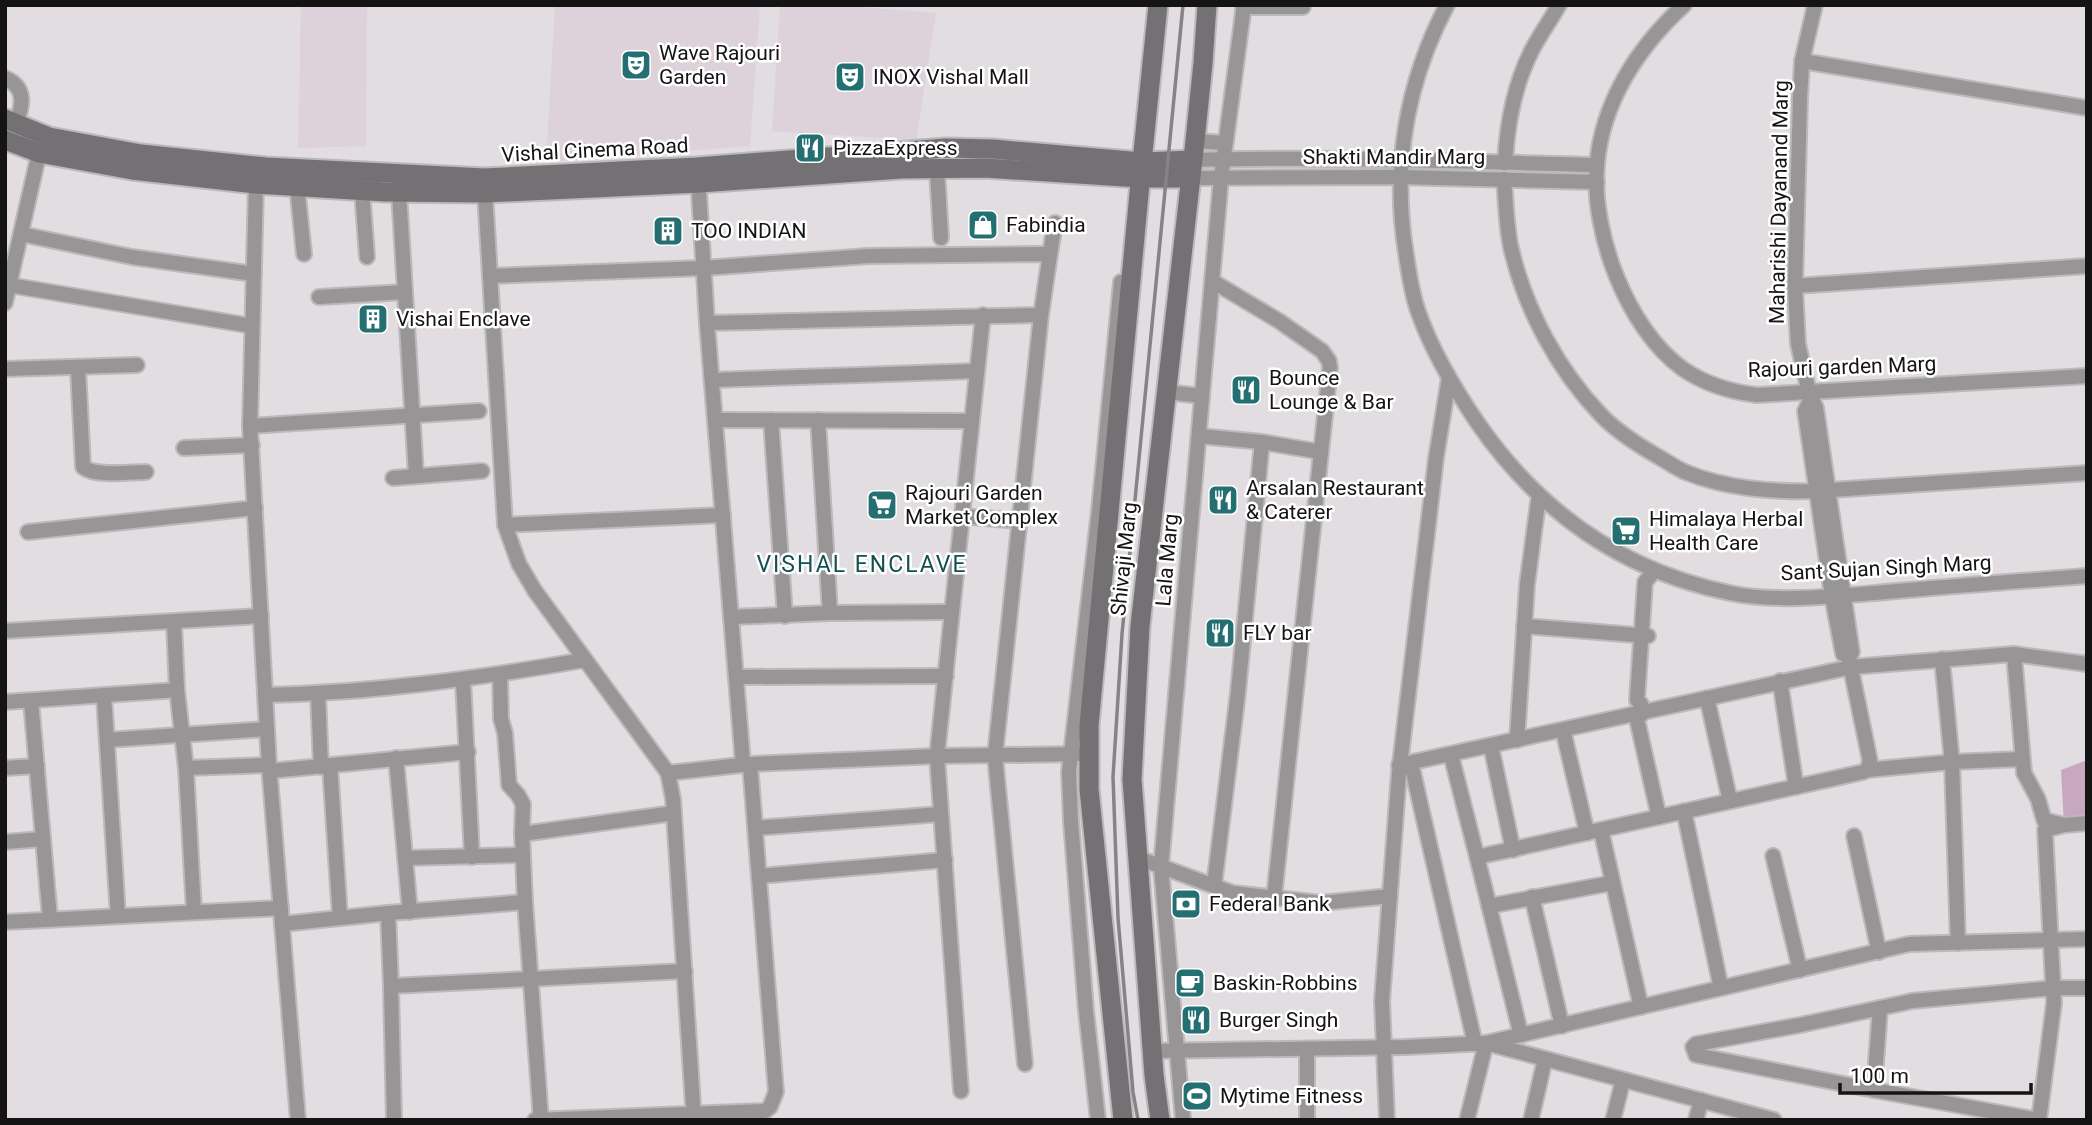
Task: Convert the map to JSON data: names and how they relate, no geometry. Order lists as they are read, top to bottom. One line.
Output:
{"streets":{"main road":["Vishal Cinema Road","Shivaji Marg"],"street":["Shakti Mandir Marg","Maharishi Dayanand Marg","Rajouri garden Marg","Lala Marg","Sant Sujan Singh Marg"]},"crossings":[["Vishal Cinema Road","Shakti Mandir Marg"],["Vishal Cinema Road","Shivaji Marg"],["Shakti Mandir Marg","Rajouri garden Marg"],["Shakti Mandir Marg","Shivaji Marg"],["Shakti Mandir Marg","Lala Marg"],["Shakti Mandir Marg","Sant Sujan Singh Marg"],["Maharishi Dayanand Marg","Rajouri garden Marg"],["Maharishi Dayanand Marg","Sant Sujan Singh Marg"]],"districts":["VISHAL ENCLAVE"],"places":{"theatre":["Wave Rajouri Garden","INOX Vishal Mall"],"restaurant":["PizzaExpress","Bounce Lounge & Bar","Arsalan Restaurant & Caterer","FLY bar","Burger Singh"],"shop":["Fabindia"],"building":["TOO INDIAN","Vishai Enclave"],"supermarket":["Rajouri Garden Market Complex","Himalaya Herbal Health Care"],"bank":["Federal Bank"],"cafe":["Baskin-Robbins"],"sports":["Mytime Fitness"]},"scale_bar":"100 m"}
